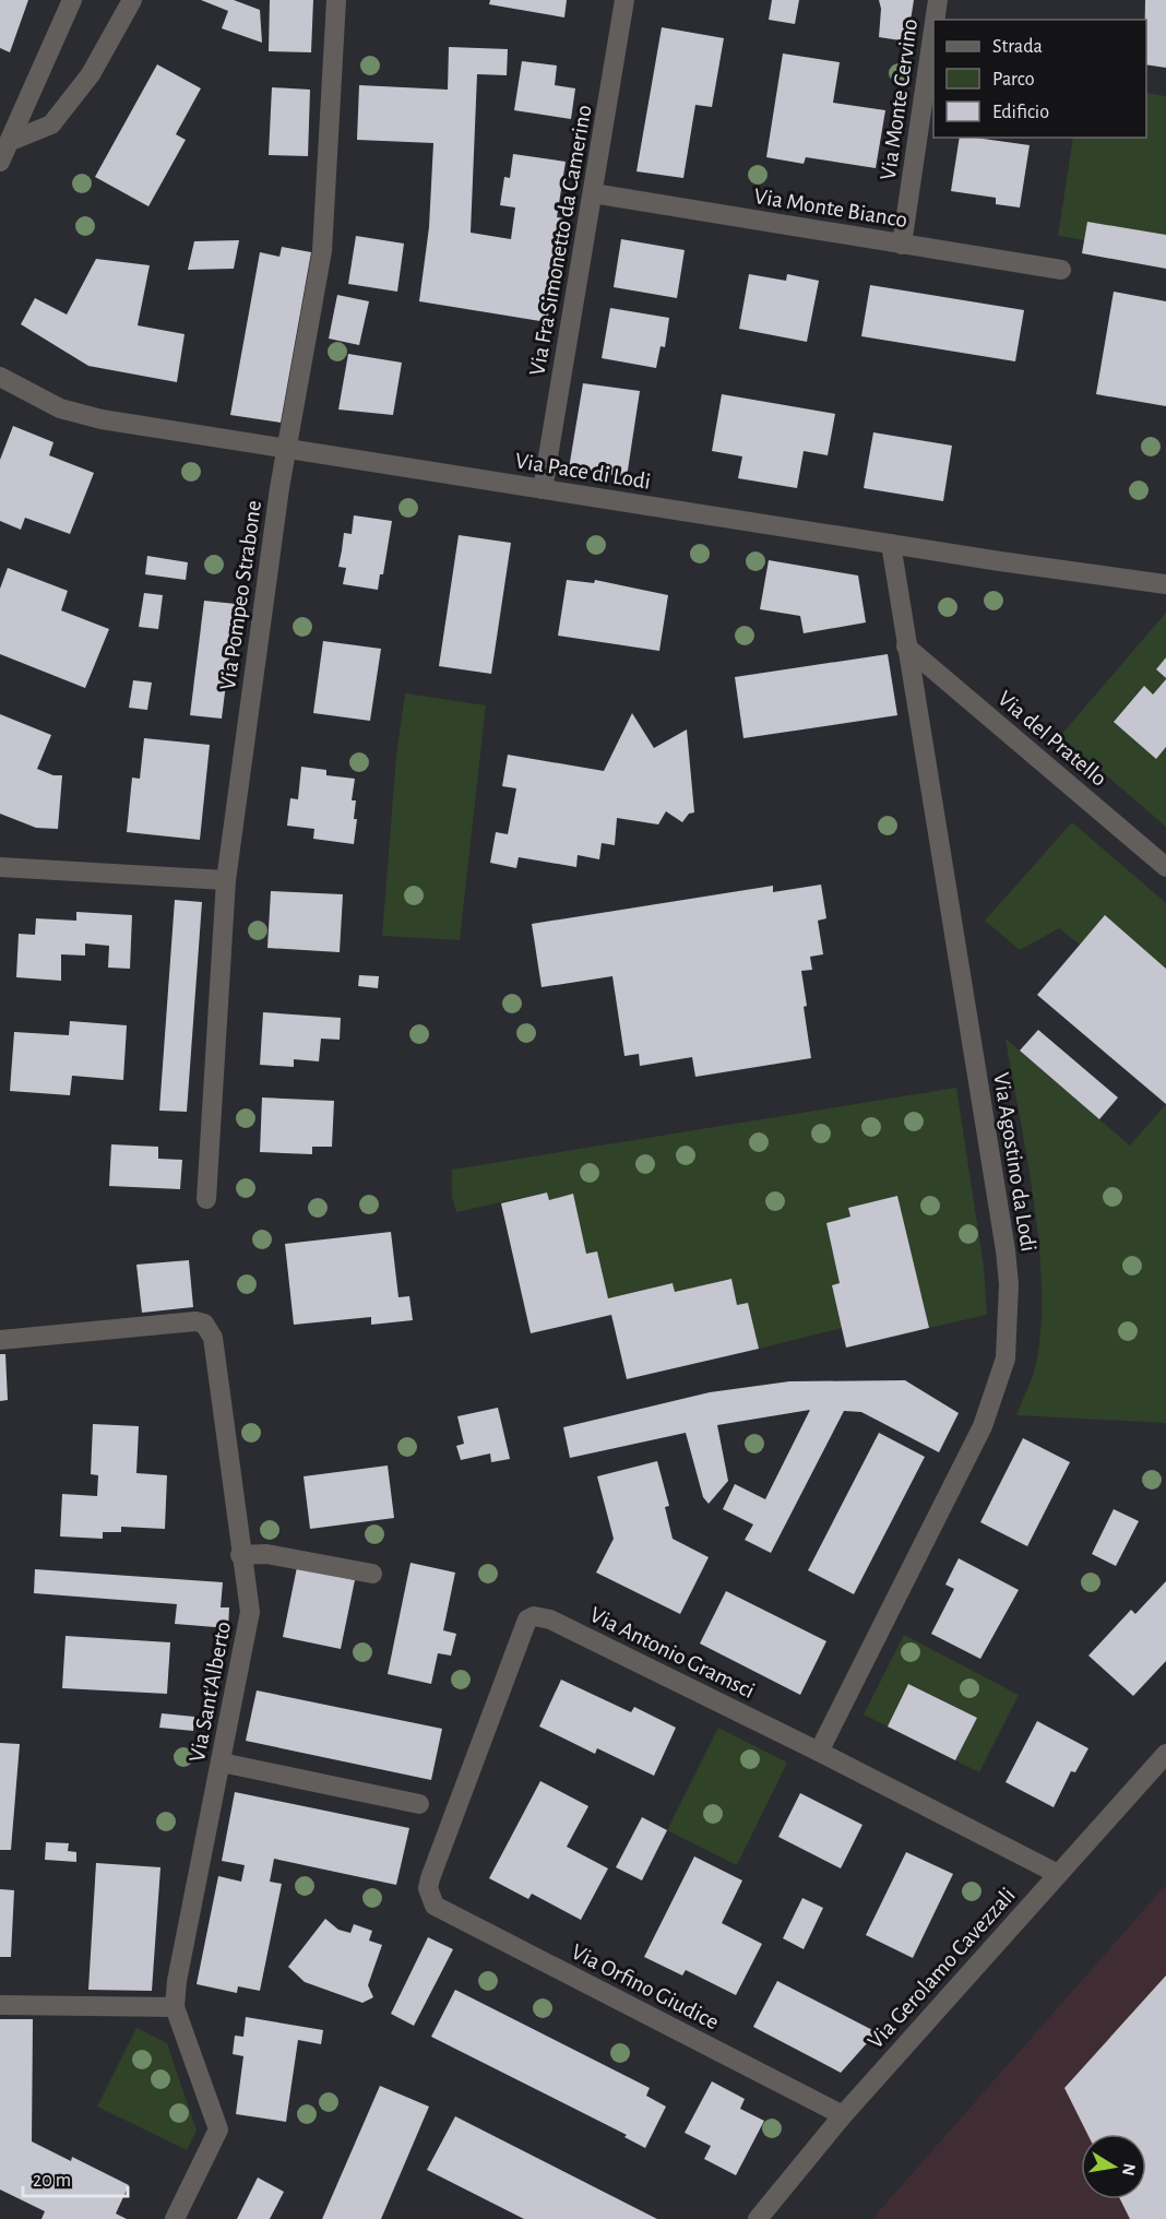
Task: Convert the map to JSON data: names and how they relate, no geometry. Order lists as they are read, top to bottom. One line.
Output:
{"streets":{"street":["Via Monte Cervino","Via Monte Bianco","Via Fra Simonetto da Camerino","Via Pace di Lodi","Via Pompeo Strabone","Via del Pratello","Via Agostino da Lodi","Via Antonio Gramsci","Via Sant'Alberto","Via Gerolamo Cavezzali","Via Orfino Giudice"]},"crossings":[["Via Monte Cervino","Via Monte Bianco"],["Via Monte Bianco","Via Fra Simonetto da Camerino"],["Via Fra Simonetto da Camerino","Via Pace di Lodi"],["Via Pace di Lodi","Via Pompeo Strabone"],["Via Pace di Lodi","Via Agostino da Lodi"],["Via del Pratello","Via Agostino da Lodi"],["Via Agostino da Lodi","Via Antonio Gramsci"],["Via Antonio Gramsci","Via Gerolamo Cavezzali"],["Via Antonio Gramsci","Via Orfino Giudice"],["Via Gerolamo Cavezzali","Via Orfino Giudice"]],"legend":["Strada","Parco","Edificio"],"scale_bar":"20 m","north":"right"}
